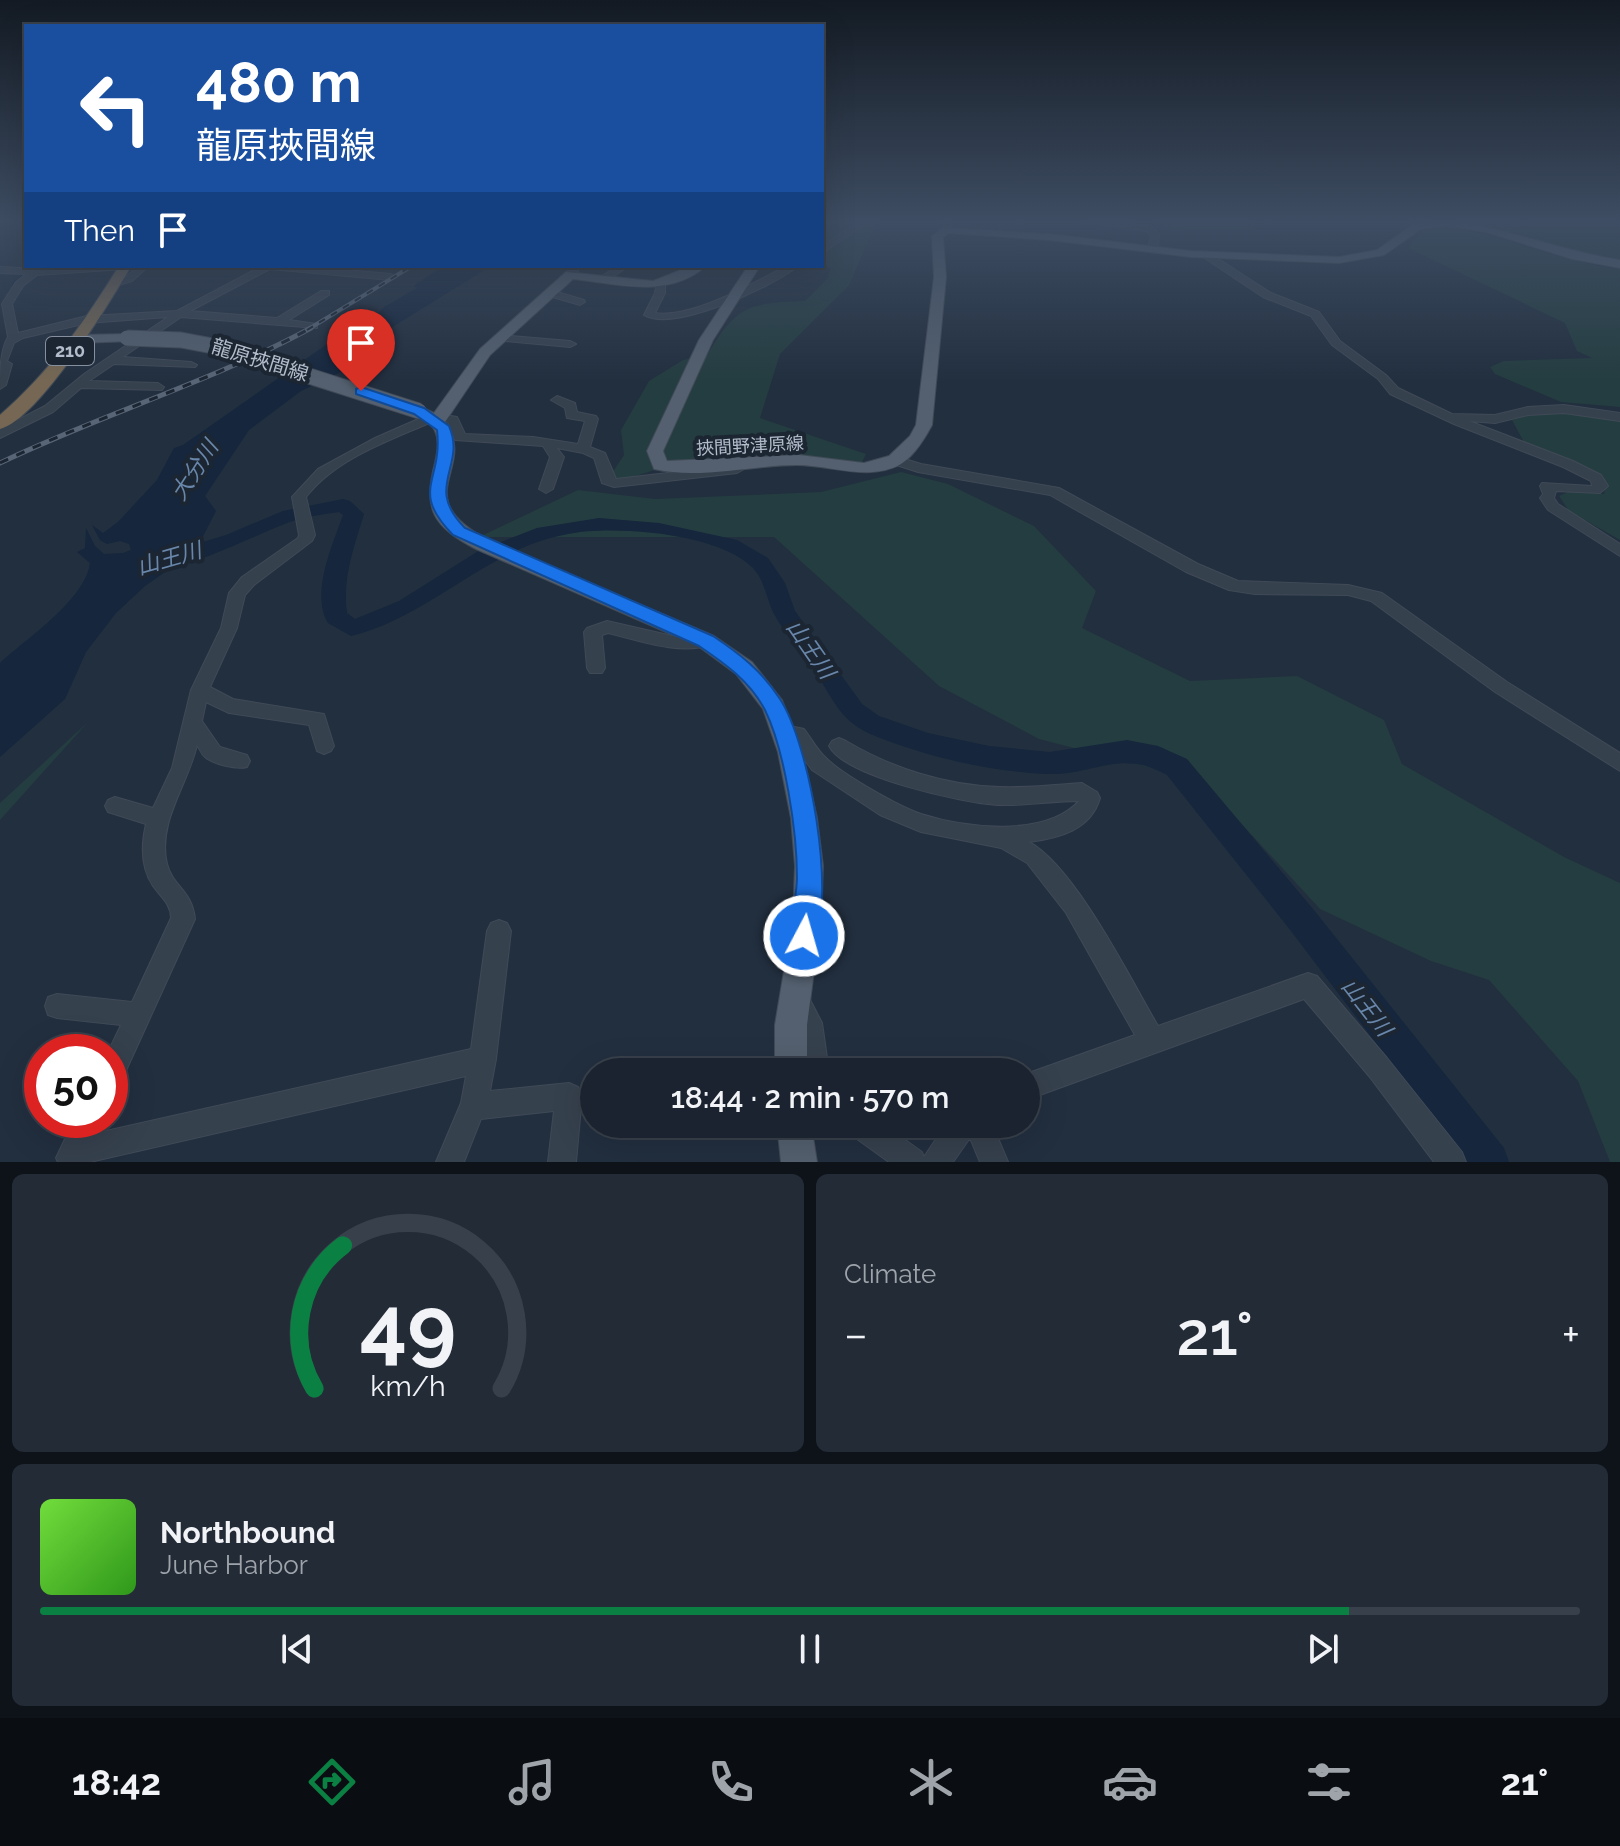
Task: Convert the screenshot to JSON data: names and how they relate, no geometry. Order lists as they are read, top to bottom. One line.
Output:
{"streets":{"highway":["210"],"main road":["龍原挾間線","挾間野津原線"]},"crossings":[["210","龍原挾間線"]],"water":["大分川","山王川"],"page":{"turn":["480 m","龍原挾間線"],"then":"Then","limit":"50","trip":"18:44 · 2 min · 570 m","tile":"Climate","heat":["−","21°","+"],"song":["Northbound","June Harbor"],"tabs":["18:42","21°"],"gauge":["49","km/h"]}}
